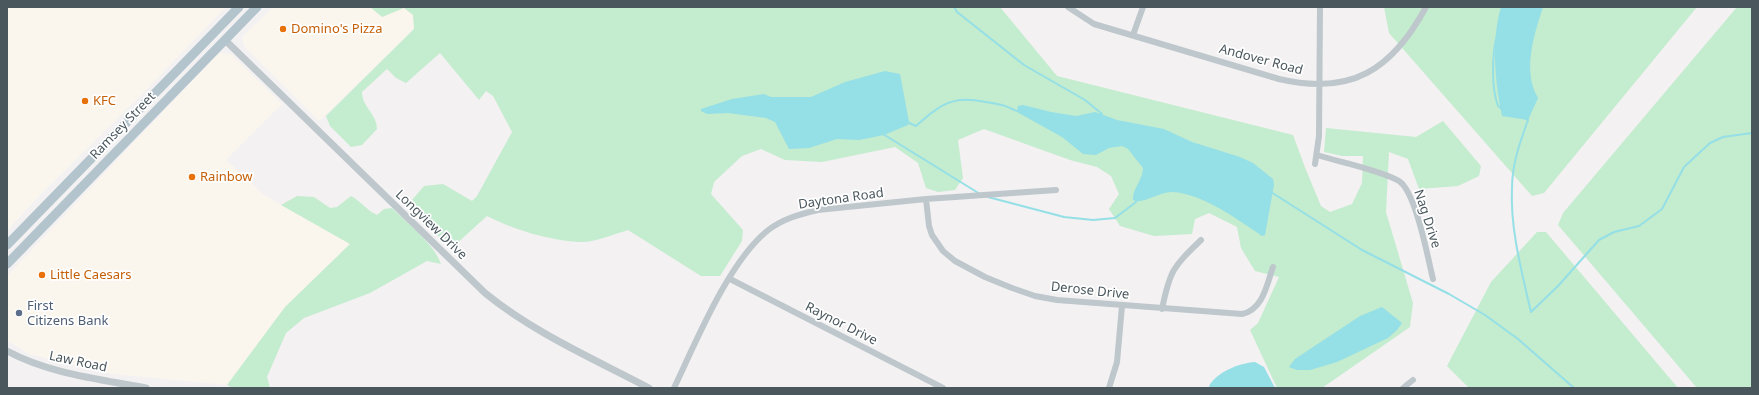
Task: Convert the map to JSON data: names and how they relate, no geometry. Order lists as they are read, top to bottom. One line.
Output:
{"streets":{"main road":["Ramsey Street"],"street":["Andover Road","Daytona Road","Nag Drive","Longview Drive","Derose Drive","Raynor Drive","Law Road"]},"crossings":[["Ramsey Street","Longview Drive"],["Daytona Road","Derose Drive"],["Daytona Road","Raynor Drive"]],"places":["Domino's Pizza","KFC","Rainbow","Little Caesars","First Citizens Bank"]}
